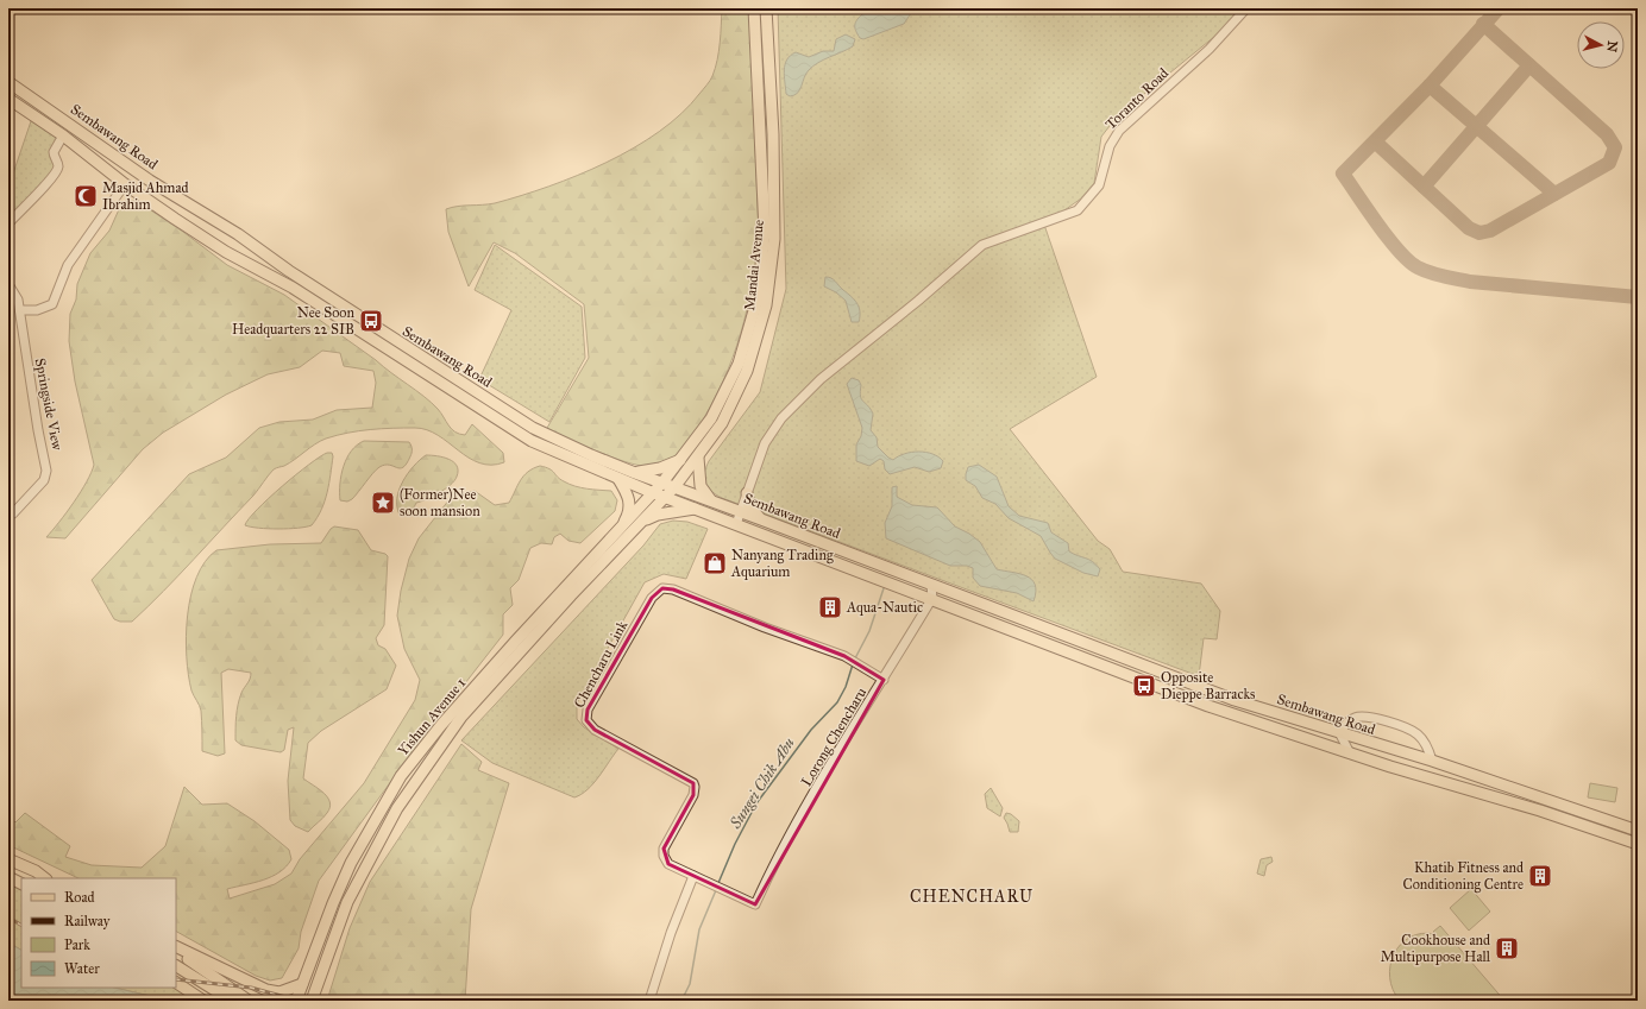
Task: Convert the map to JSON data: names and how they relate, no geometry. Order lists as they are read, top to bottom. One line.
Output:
{"streets":{"main road":["Sembawang Road","Mandai Avenue","Yishun Avenue 1"],"street":["Toranto Road","Springside View","Chencharu Link","Lorong Chencharu"]},"crossings":[["Toranto Road","Sembawang Road"],["Sembawang Road","Mandai Avenue"],["Sembawang Road","Yishun Avenue 1"],["Sembawang Road","Lorong Chencharu"],["Mandai Avenue","Yishun Avenue 1"],["Chencharu Link","Lorong Chencharu"]],"districts":["CHENCHARU"],"water":["Sungei Chik Abu"],"places":{"mosque":["Masjid Ahmad Ibrahim"],"bus stop":["Nee Soon Headquarters 22 SIB","Opposite Dieppe Barracks"],"place":["(Former)Nee soon mansion"],"shop":["Nanyang Trading Aquarium"],"building":["Aqua-Nautic","Khatib Fitness and Conditioning Centre","Cookhouse and Multipurpose Hall"]},"legend":["Road","Railway","Park","Water"],"north":"right"}
